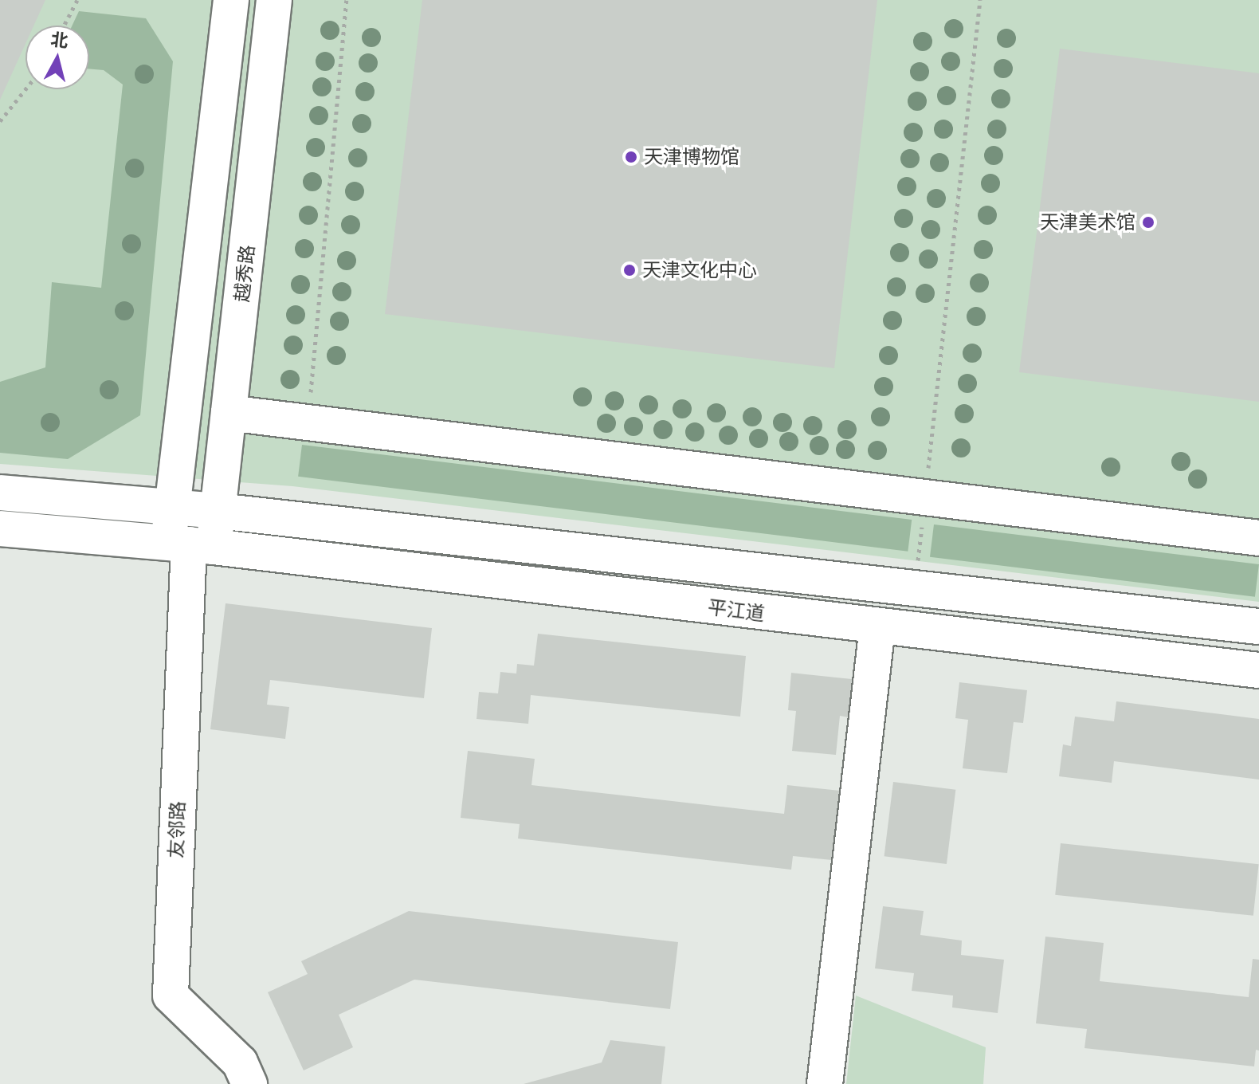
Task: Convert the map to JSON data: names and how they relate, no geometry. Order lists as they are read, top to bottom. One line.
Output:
{"streets":{"street":["越秀路","平江道","友邻路"]},"crossings":[["越秀路","平江道"],["越秀路","友邻路"],["平江道","友邻路"]],"places":["天津博物馆","天津美术馆","天津文化中心"],"north":"top"}
